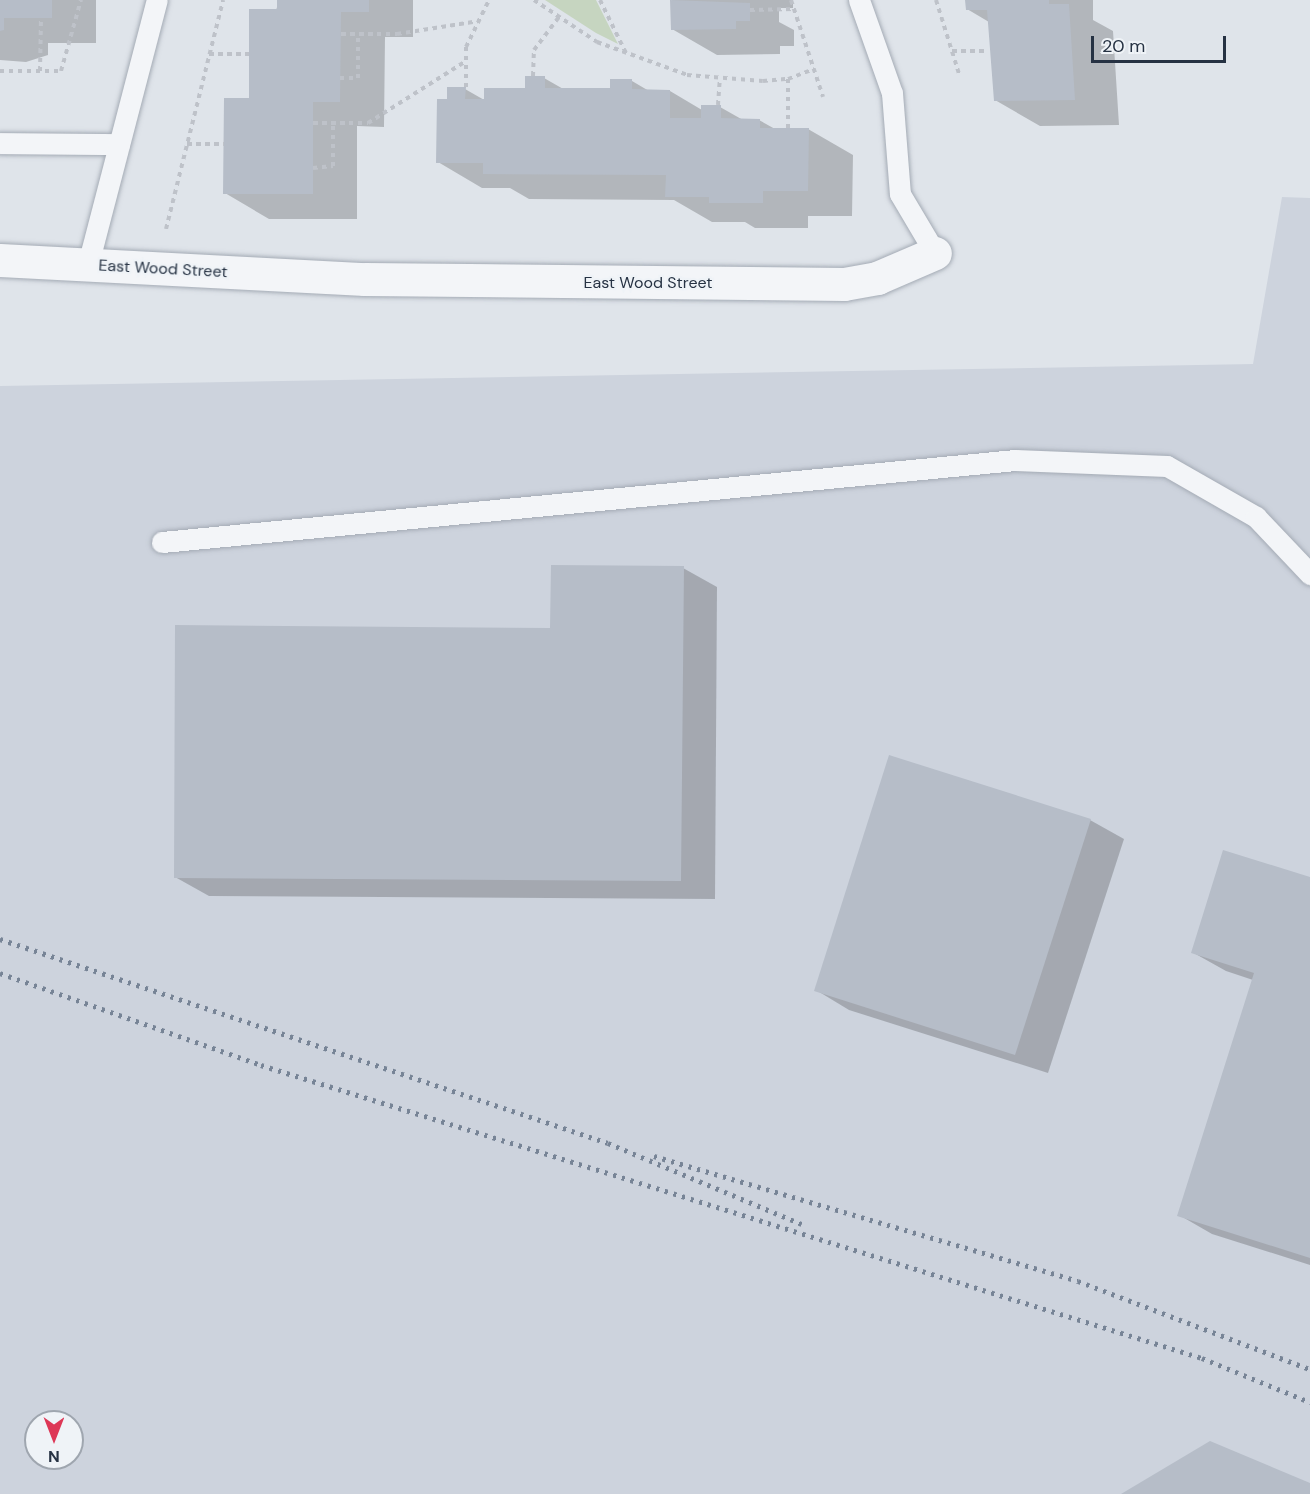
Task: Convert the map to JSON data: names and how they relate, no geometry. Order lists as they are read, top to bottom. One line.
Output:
{"streets":{"street":["East Wood Street"]},"scale_bar":"20 m","north":"bottom"}
